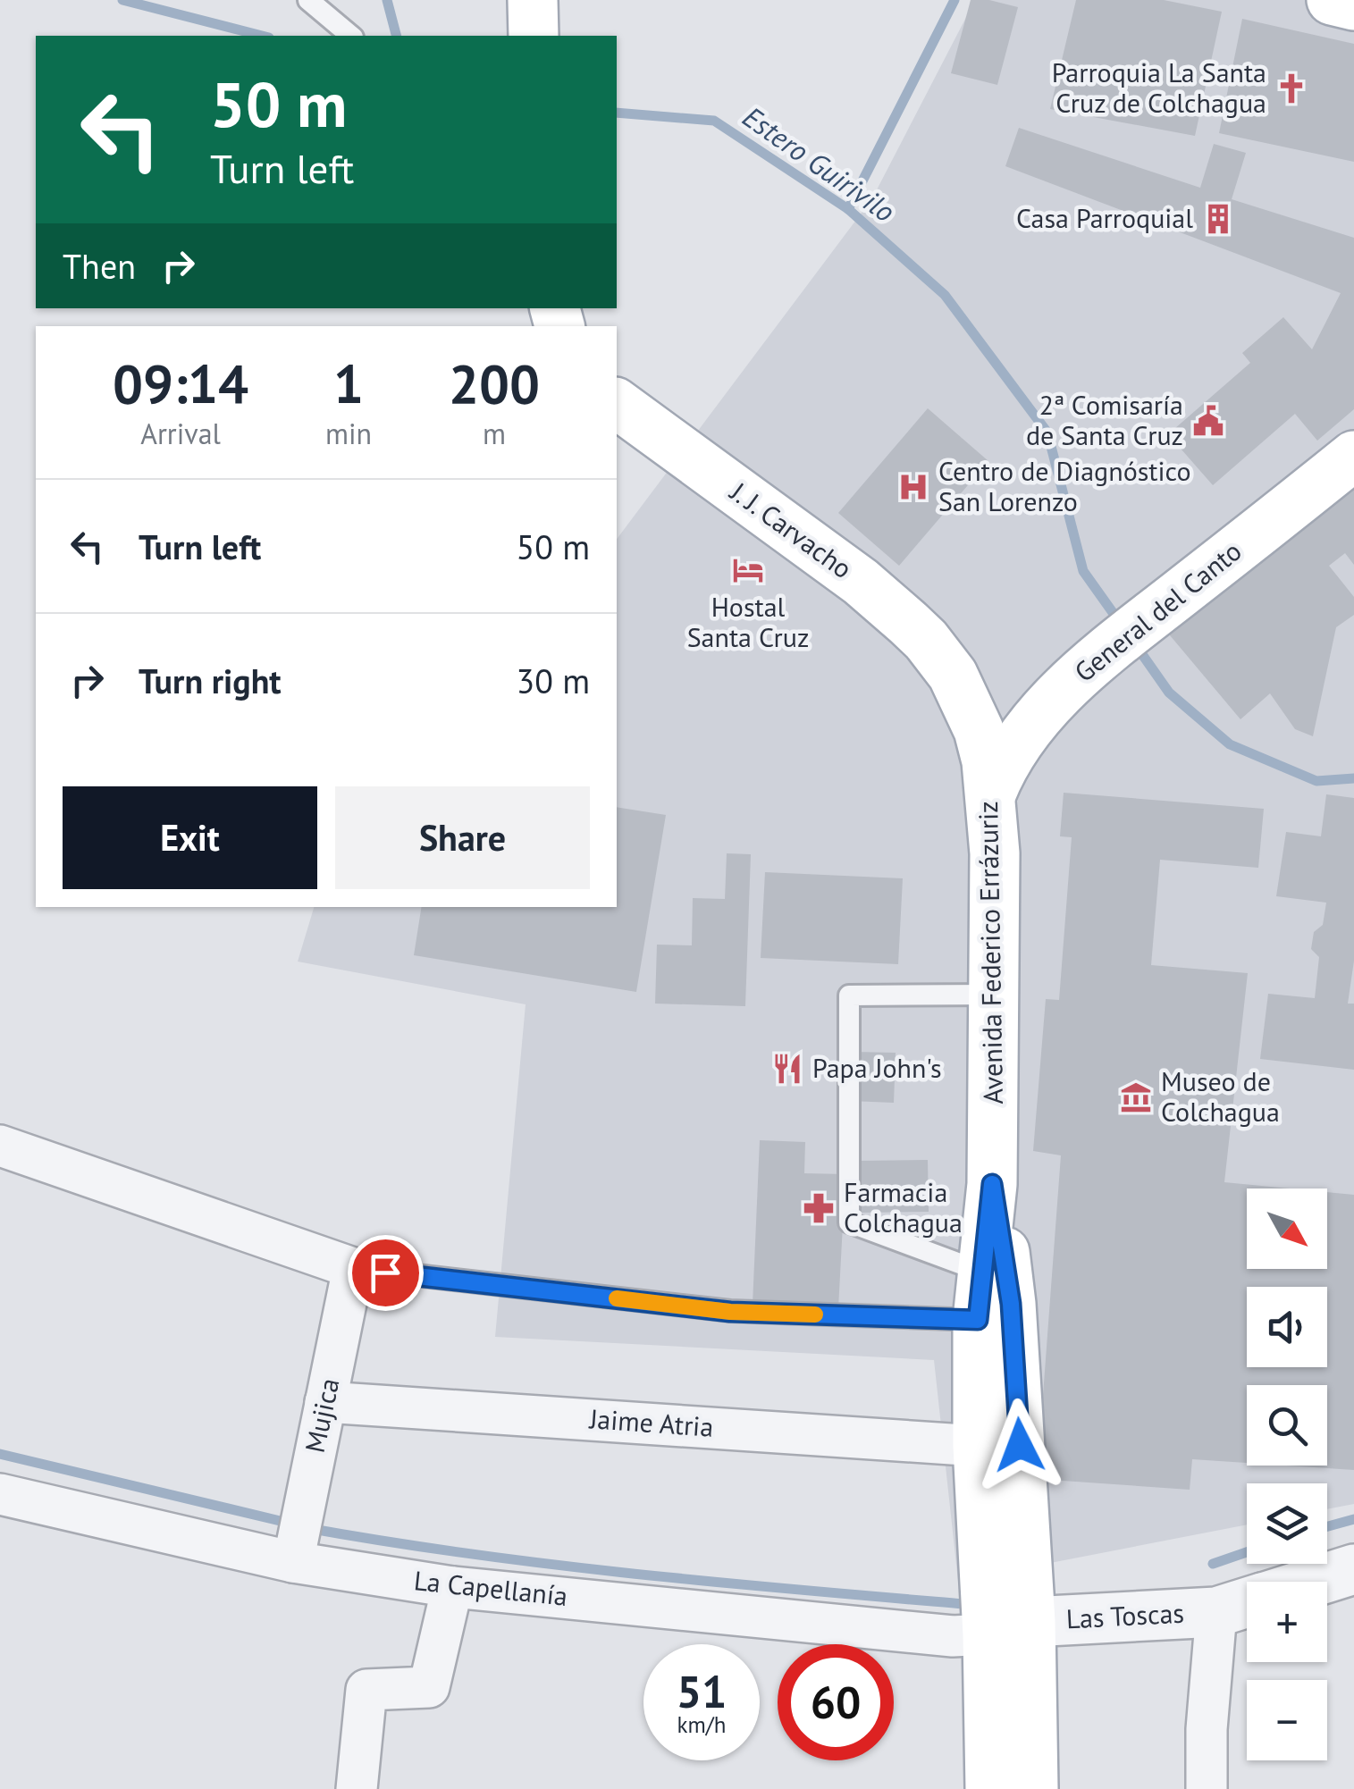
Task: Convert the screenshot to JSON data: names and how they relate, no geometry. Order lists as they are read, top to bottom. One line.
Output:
{"streets":{"main road":["J. J. Carvacho","General del Canto","Avenida Federico Errázuriz"],"street":["Mujica","Jaime Atria","La Capellanía","Las Toscas"]},"crossings":[["J. J. Carvacho","Avenida Federico Errázuriz"],["General del Canto","Avenida Federico Errázuriz"],["Avenida Federico Errázuriz","Jaime Atria"],["Avenida Federico Errázuriz","La Capellanía"],["Avenida Federico Errázuriz","Las Toscas"],["Mujica","Jaime Atria"],["Mujica","La Capellanía"],["La Capellanía","Las Toscas"]],"water":["Estero Guirivilo"],"places":{"church":["Parroquia La Santa Cruz de Colchagua"],"building":["Casa Parroquial"],"public building":["2ª Comisaría de Santa Cruz"],"hospital":["Centro de Diagnóstico San Lorenzo"],"hotel":["Hostal Santa Cruz"],"restaurant":["Papa John's"],"museum":["Museo de Colchagua"],"pharmacy":["Farmacia Colchagua"]},"north":"bottom right","page":{"turn":["50 m","Turn left"],"then":"Then","eta":["09:14","Arrival","1","min","200","m"],"list":[{"name":"Turn left","value":"50 m"},{"name":"Turn right","value":"30 m"}],"buttons":["Exit","Share"],"map_buttons":["+","−"],"speed":"51 km/h","limit":"60"}}
